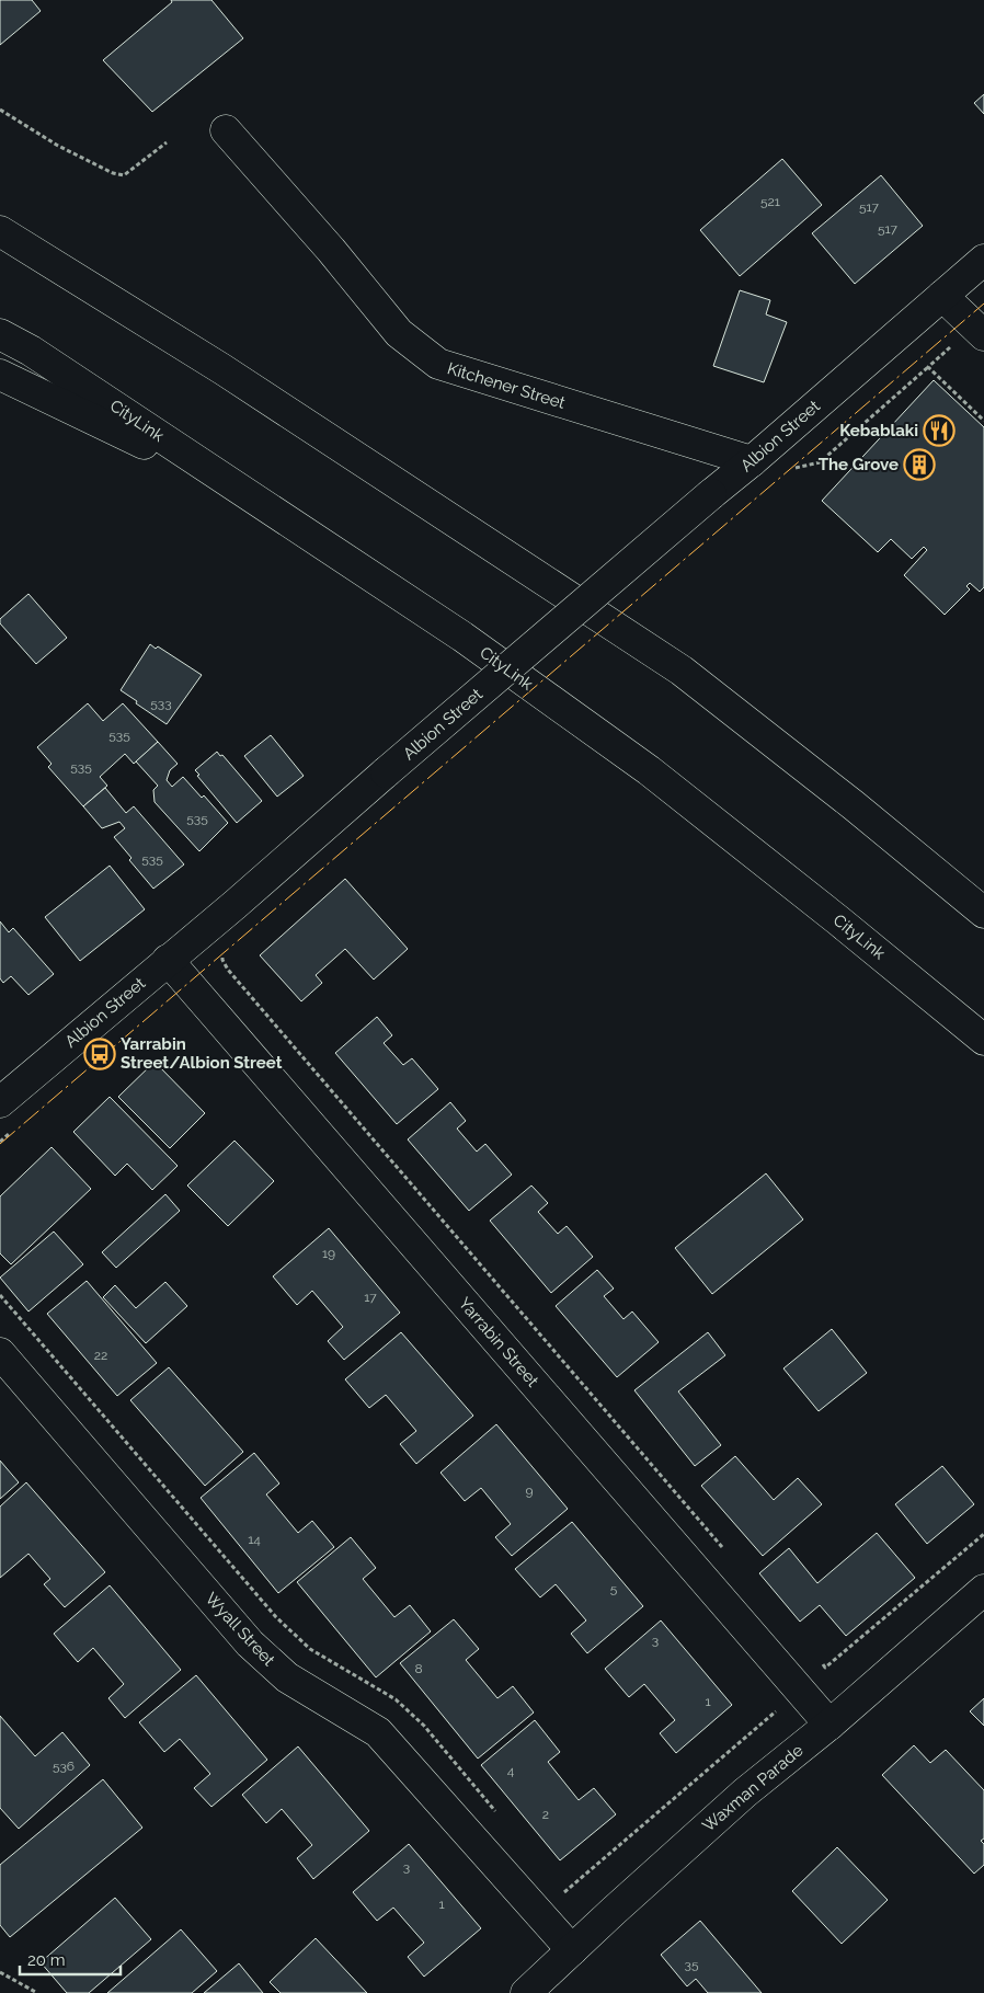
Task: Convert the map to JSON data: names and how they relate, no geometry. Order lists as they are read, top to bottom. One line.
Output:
{"streets":{"main road":["Kitchener Street","CityLink","Albion Street","Yarrabin Street","Wyall Street","Waxman Parade"]},"crossings":[["Kitchener Street","Albion Street"],["Albion Street","Yarrabin Street"],["Yarrabin Street","Waxman Parade"],["Wyall Street","Waxman Parade"]],"places":{"restaurant":["Kebablaki"],"building":["The Grove"],"bus stop":["Yarrabin Street/Albion Street"]},"house_numbers":["521","517","517","533","535","535","535","535","19","17","22","9","14","5","3","8","1","536","4","2","3","1","35"],"scale_bar":"20 m"}
